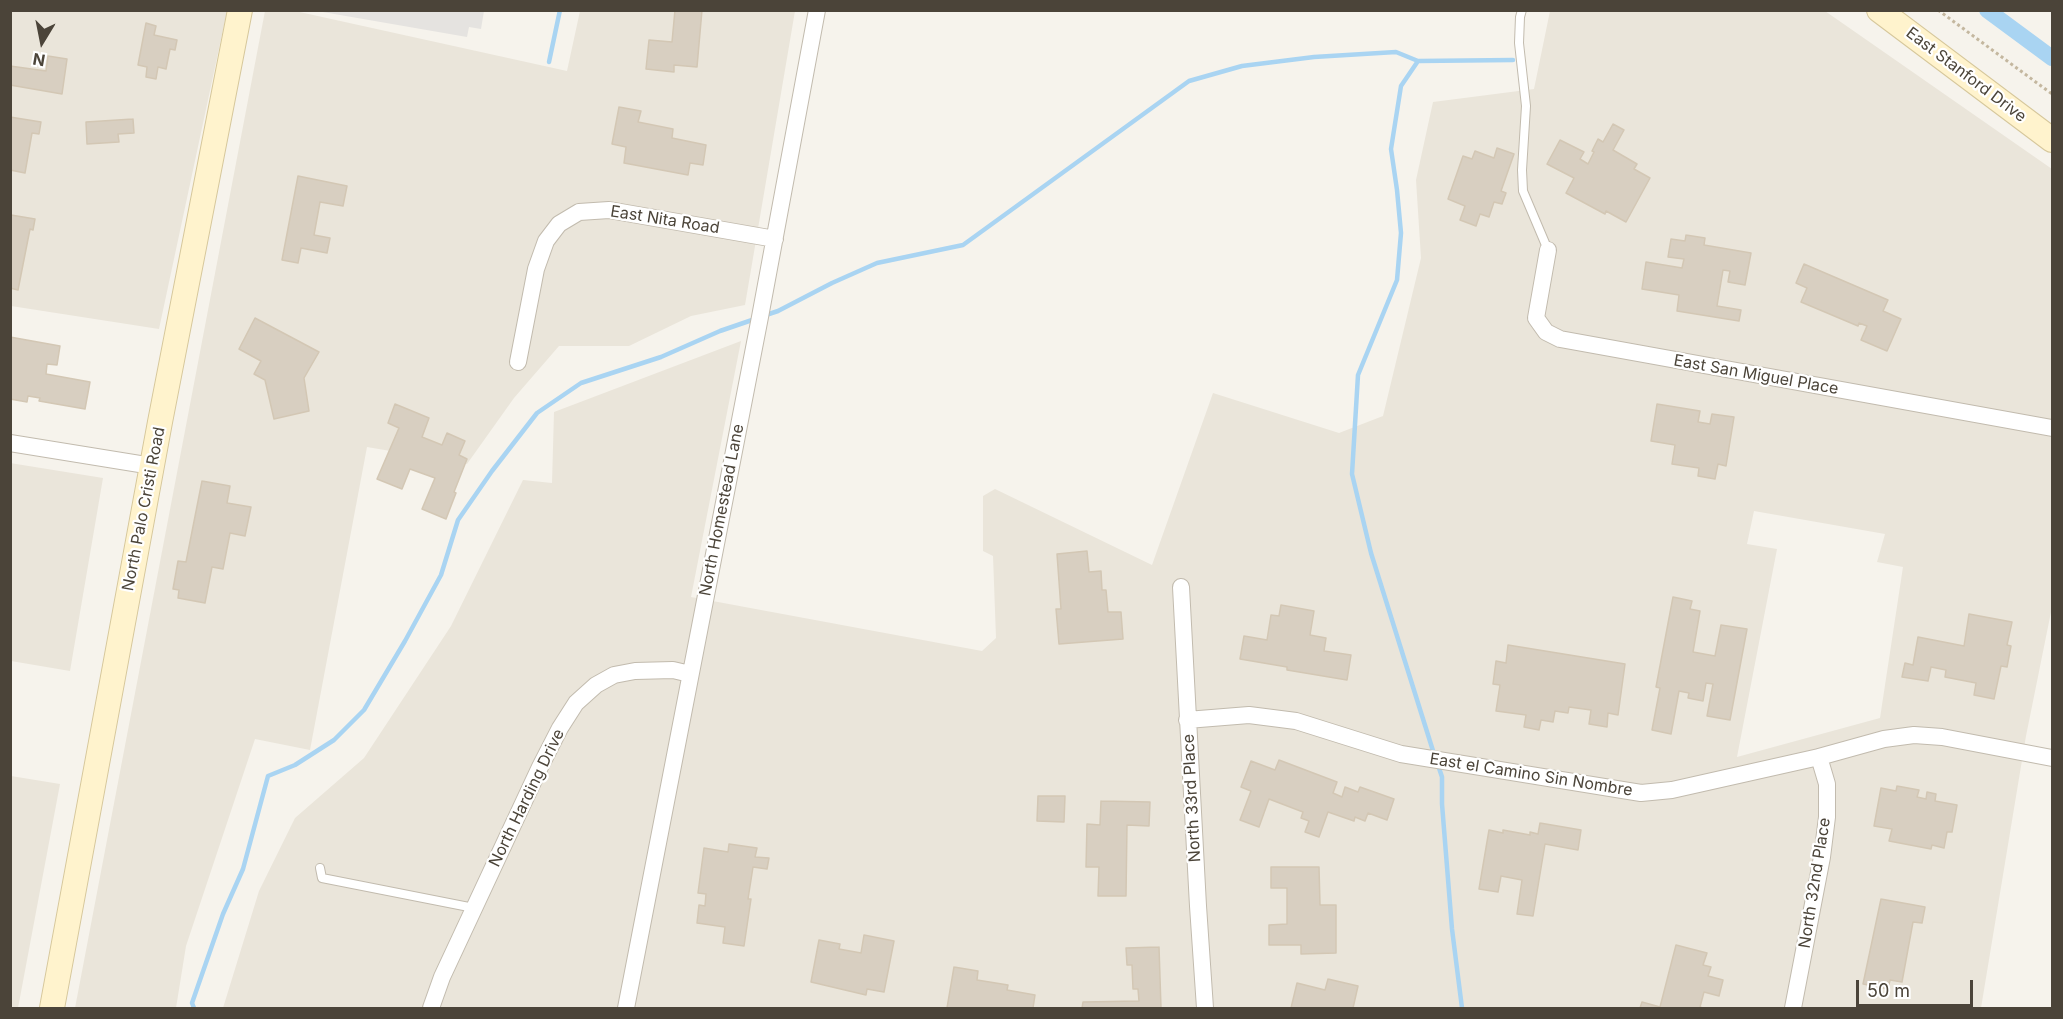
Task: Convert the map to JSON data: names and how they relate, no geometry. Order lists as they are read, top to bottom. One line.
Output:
{"streets":{"street":["East Stanford Drive","East Nita Road","East San Miguel Place","North Palo Cristi Road","North Homestead Lane","East el Camino Sin Nombre","North Harding Drive","North 33rd Place","North 32nd Place"]},"crossings":[["East Nita Road","North Homestead Lane"],["North Homestead Lane","North Harding Drive"],["East el Camino Sin Nombre","North 33rd Place"],["East el Camino Sin Nombre","North 32nd Place"]],"scale_bar":"50 m","north":"bottom"}
